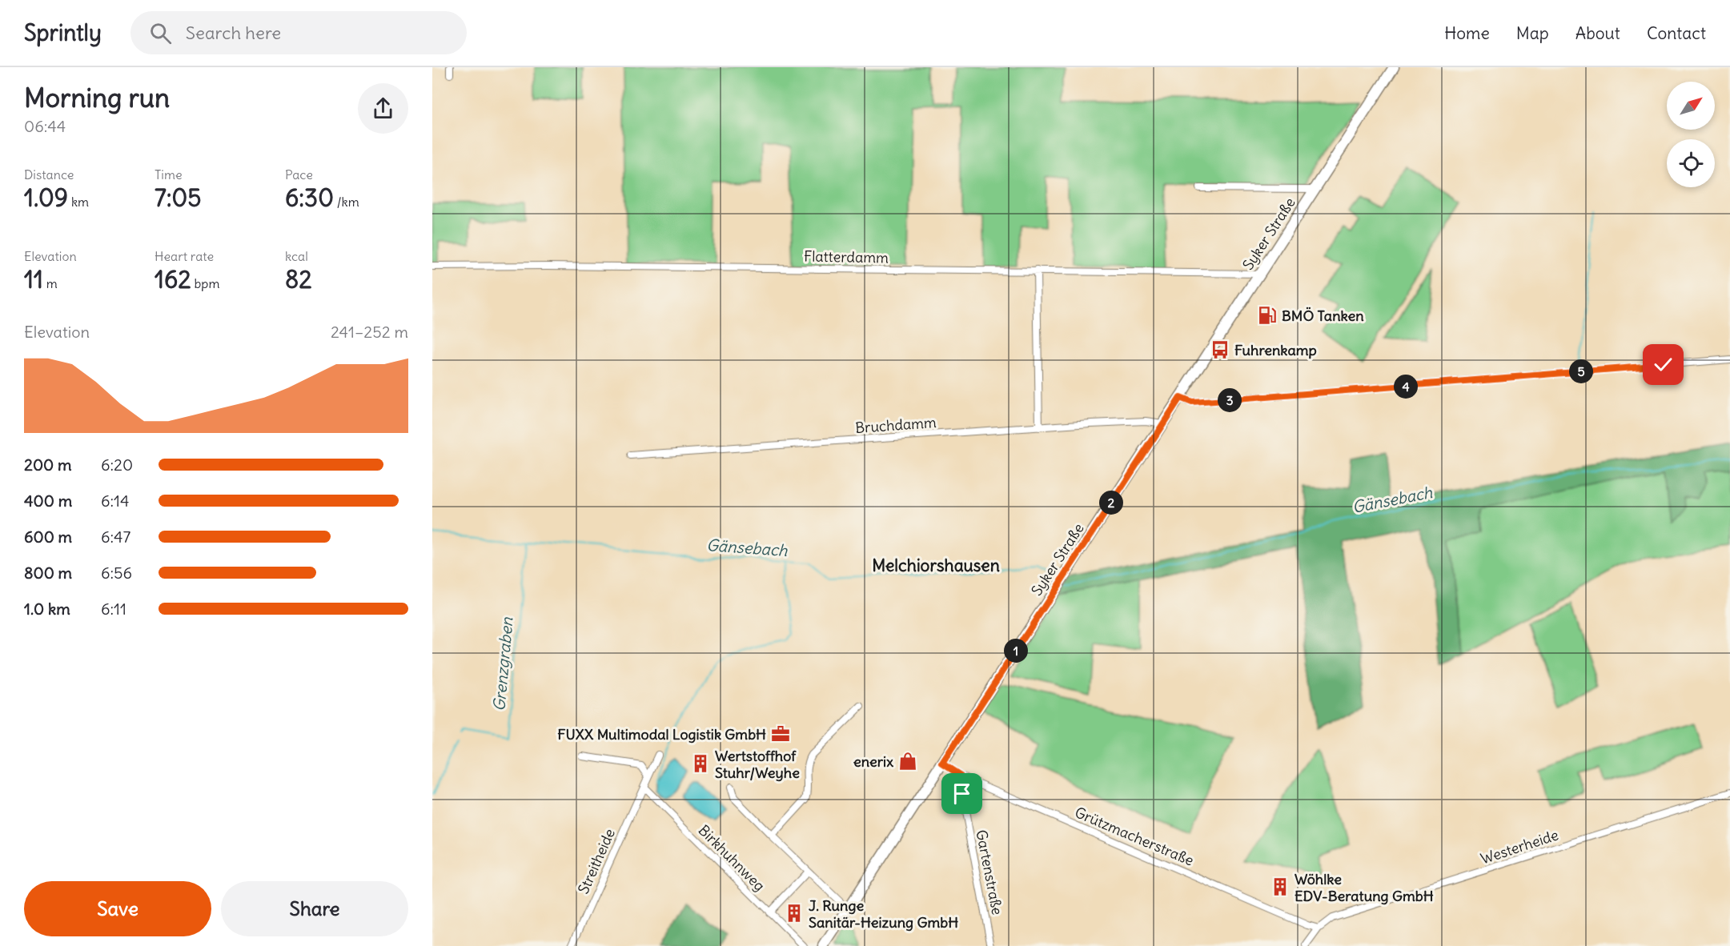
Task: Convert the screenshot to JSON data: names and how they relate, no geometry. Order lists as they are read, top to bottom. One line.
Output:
{"streets":{"main road":["Syker Straße"],"street":["Flatterdamm","Bruchdamm","Grützmacherstraße","Westerheide","Birkhuhnweg","Streitheide","Gartenstraße"]},"crossings":[["Syker Straße","Flatterdamm"],["Syker Straße","Bruchdamm"],["Syker Straße","Grützmacherstraße"],["Grützmacherstraße","Westerheide"],["Grützmacherstraße","Gartenstraße"],["Birkhuhnweg","Streitheide"]],"districts":["Melchiorshausen"],"water":["Gänsebach","Grenzgraben"],"places":{"fuel station":["BMÖ Tanken"],"bus stop":["Fuhrenkamp"],"office":["FUXX Multimodal Logistik GmbH"],"shop":["enerix"],"building":["Wertstoffhof Stuhr/Weyhe","Wöhlke EDV-Beratung GmbH","J. Runge Sanitär-Heizung GmbH"]},"north":"top right","page":{"header":"Sprintly","search":"Search here","nav":["Home","Map","About","Contact"],"heading":["Morning run","06:44"],"stats":[["Distance","1.09 km"],["Time","7:05"],["Pace","6:30 /km"],["Elevation","11 m"],["Heart rate","162 bpm"],["kcal","82"]],"chart":["Elevation","241–252 m"],"pins":["5","4","3","2","1"],"list":[{"name":"200 m","note":"6:20"},{"name":"400 m","note":"6:14"},{"name":"600 m","note":"6:47"},{"name":"800 m","note":"6:56"},{"name":"1.0 km","note":"6:11"}],"buttons":["Save","Share"]}}
